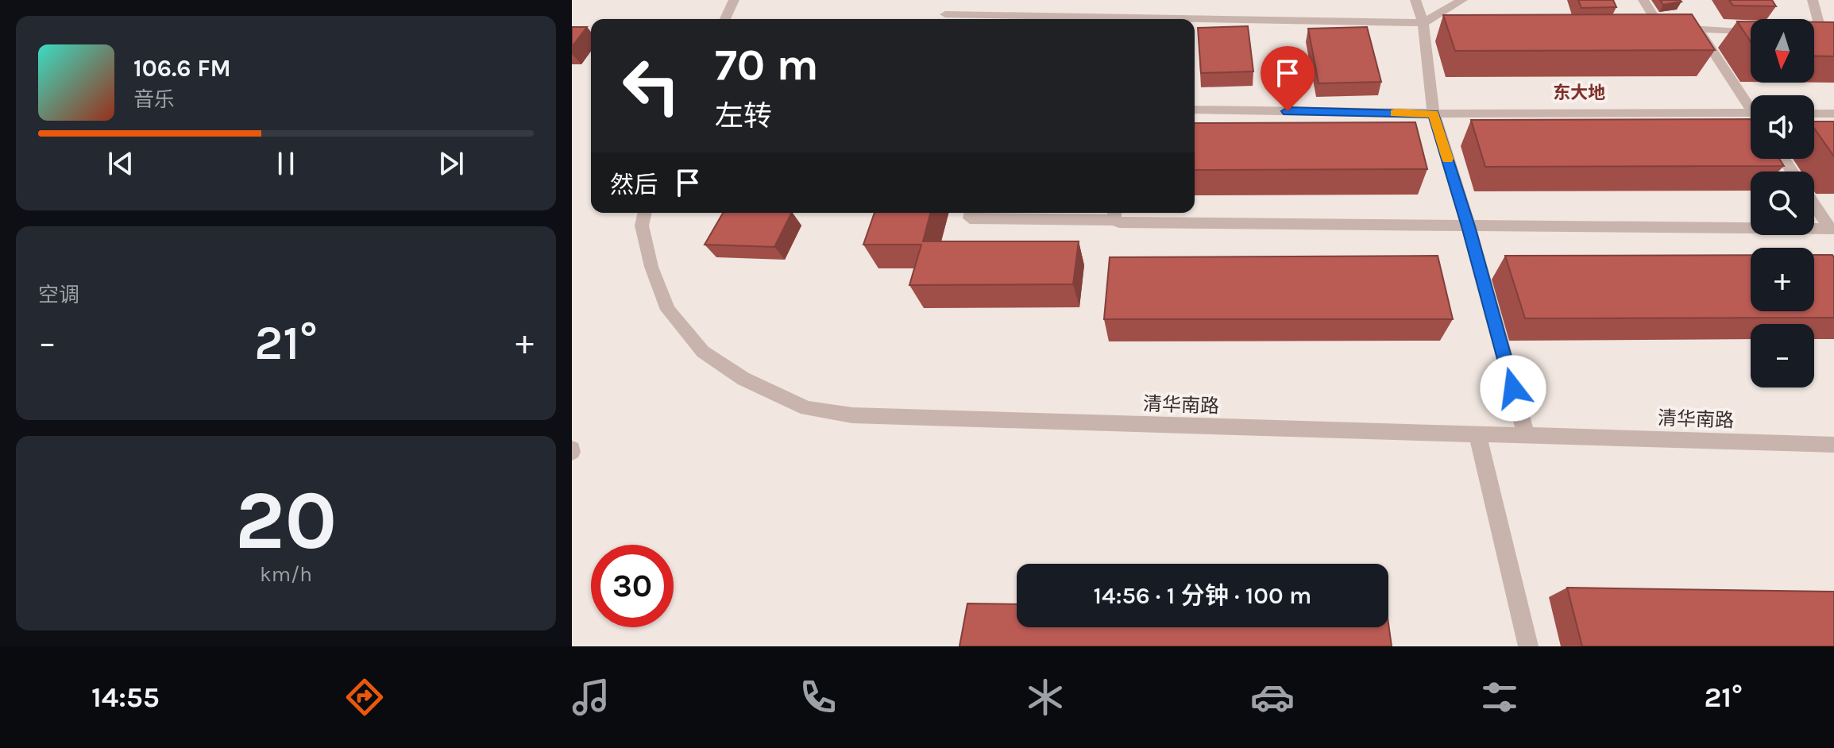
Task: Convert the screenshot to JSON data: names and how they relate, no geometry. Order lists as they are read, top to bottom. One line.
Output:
{"streets":{"street":["清华南路"]},"districts":["东大地"],"north":"bottom","page":{"map_buttons":["+","−"],"turn":["70 m","左转"],"song":["106.6 FM","音乐"],"then":"然后","tile":["空调",["20","km/h"]],"heat":["−","21°","+"],"limit":"30","trip":"14:56 · 1 分钟 · 100 m","tabs":["14:55","21°"]}}
